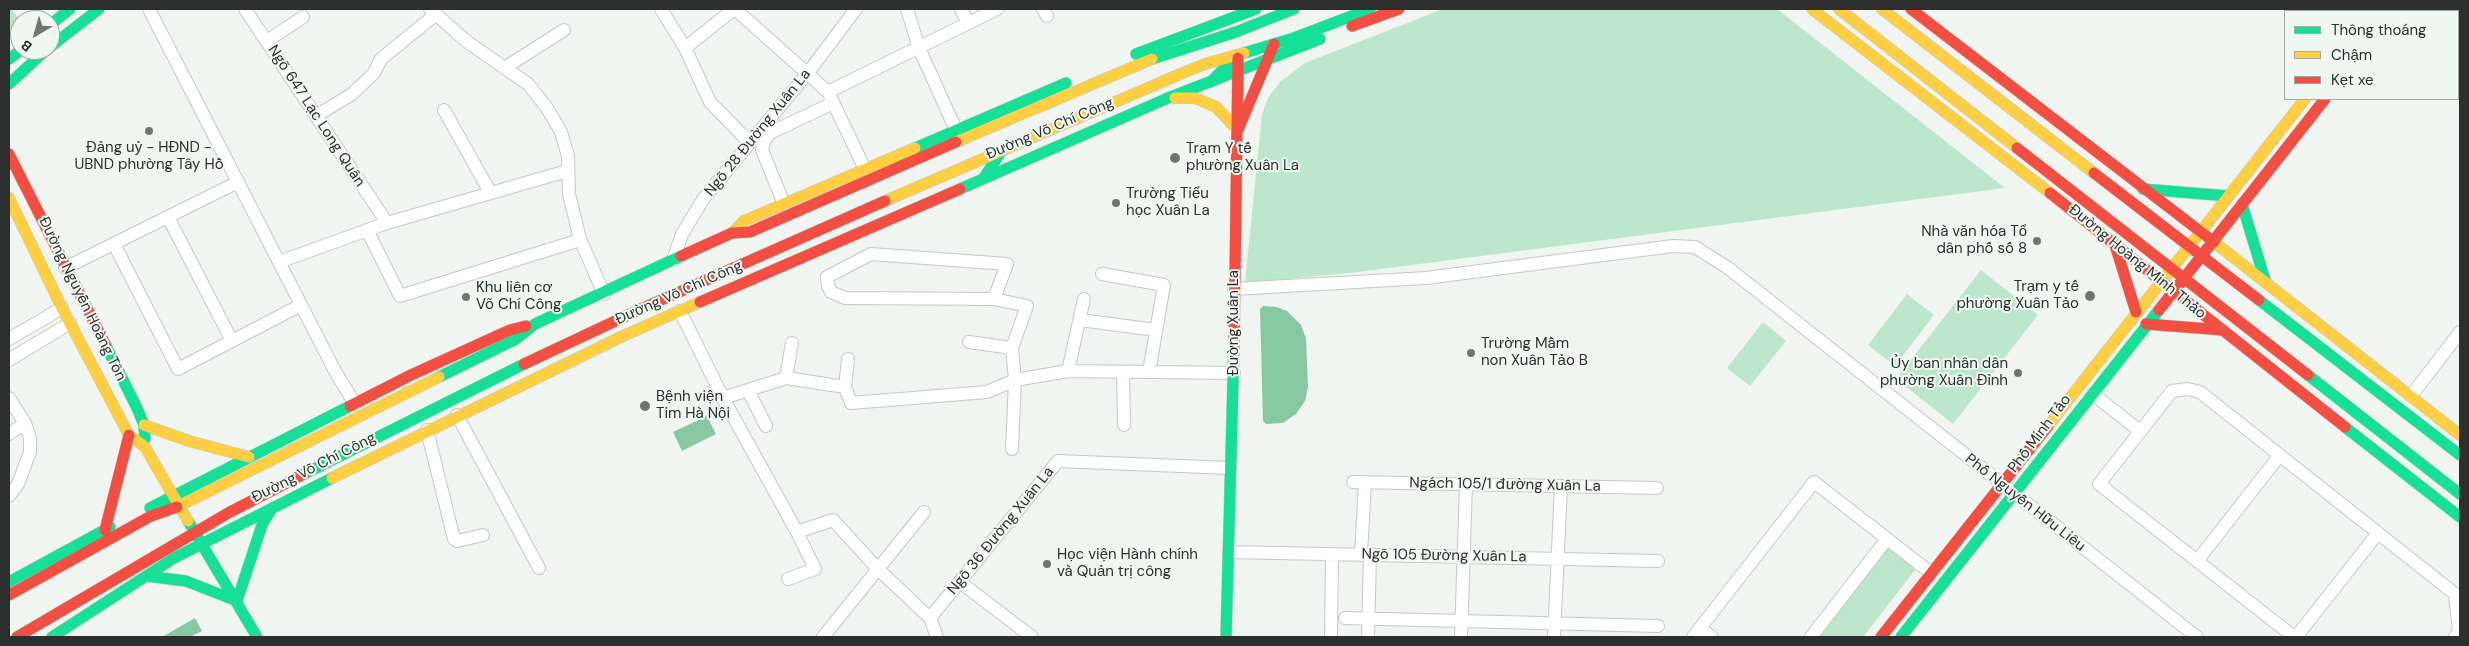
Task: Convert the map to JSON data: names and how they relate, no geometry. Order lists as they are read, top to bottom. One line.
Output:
{"streets":{"main road":["Đường Võ Chí Công","Đường Hoàng Minh Thảo","Đường Nguyễn Hoàng Tôn","Đường Xuân La","Phố Minh Tảo"],"street":["Ngõ 647 Lạc Long Quân","Ngõ 28 Đường Xuân La","Ngách 105/1 đường Xuân La","Phố Nguyễn Hữu Liêu","Ngõ 36 Đường Xuân La","Ngõ 105 Đường Xuân La"]},"crossings":[["Đường Võ Chí Công","Ngõ 28 Đường Xuân La"],["Đường Võ Chí Công","Đường Nguyễn Hoàng Tôn"],["Đường Võ Chí Công","Đường Xuân La"],["Đường Hoàng Minh Thảo","Phố Minh Tảo"],["Đường Xuân La","Phố Nguyễn Hữu Liêu"],["Đường Xuân La","Ngõ 36 Đường Xuân La"],["Đường Xuân La","Ngõ 105 Đường Xuân La"],["Phố Minh Tảo","Phố Nguyễn Hữu Liêu"],["Ngách 105/1 đường Xuân La","Ngõ 105 Đường Xuân La"]],"places":["Đảng uỷ - HĐND - UBND phường Tây Hồ","Trạm Y tế phường Xuân La","Trường Tiểu học Xuân La","Nhà văn hóa Tổ dân phố số 8","Trạm y tế phường Xuân Tảo","Khu liên cơ Võ Chí Công","Trường Mầm non Xuân Tảo B","Ủy ban nhân dân phường Xuân Đỉnh","Bệnh viện Tim Hà Nội","Học viện Hành chính và Quản trị công"],"legend":["Thông thoáng","Chậm","Kẹt xe"],"north":"bottom left"}
